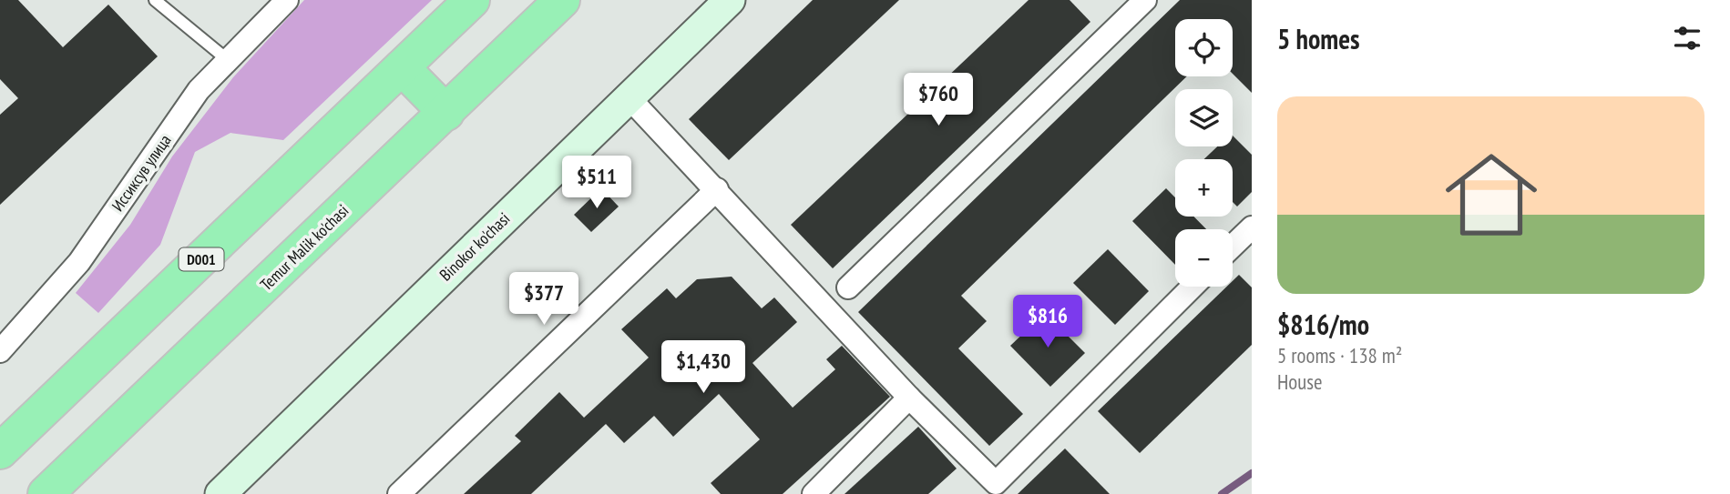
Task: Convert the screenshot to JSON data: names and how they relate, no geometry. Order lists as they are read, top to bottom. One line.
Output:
{"streets":{"highway":["Temur Malik ko'chasi","D001"],"main road":["Binokor ko'chasi"],"street":["Иссиксув улица"]},"page":{"heading":"5 homes","map_buttons":["+","−"],"price":["$760","$511","$377","$816","$1,430"],"list":[{"name":"$816/mo","note":"5 rooms · 138 m² · House"}]}}
